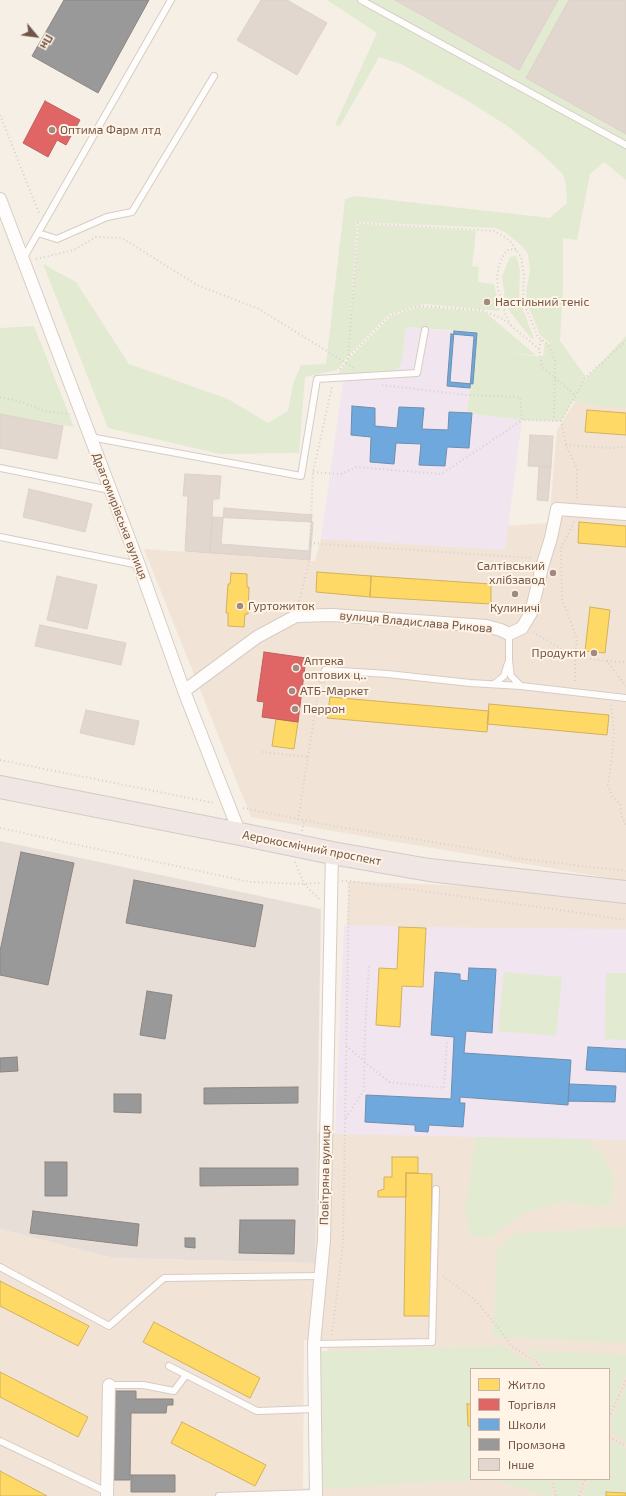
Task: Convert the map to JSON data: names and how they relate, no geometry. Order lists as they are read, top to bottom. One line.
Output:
{"streets":{"highway":["Аерокосмічний проспект"],"street":["Драгомирівська вулиця","вулиця Владислава Рикова","Повітряна вулиця"]},"crossings":[["Драгомирівська вулиця","вулиця Владислава Рикова"],["Драгомирівська вулиця","Аерокосмічний проспект"],["Аерокосмічний проспект","Повітряна вулиця"]],"places":["Оптима Фарм лтд","Настільний теніс","Салтівський хлібзавод","Кулиничі","Гуртожиток","Продукти","Аптека оптових ц‥","АТБ-Маркет","Перрон"],"legend":["Житло","Торгівля","Школи","Промзона","Інше"],"north":"bottom right"}
